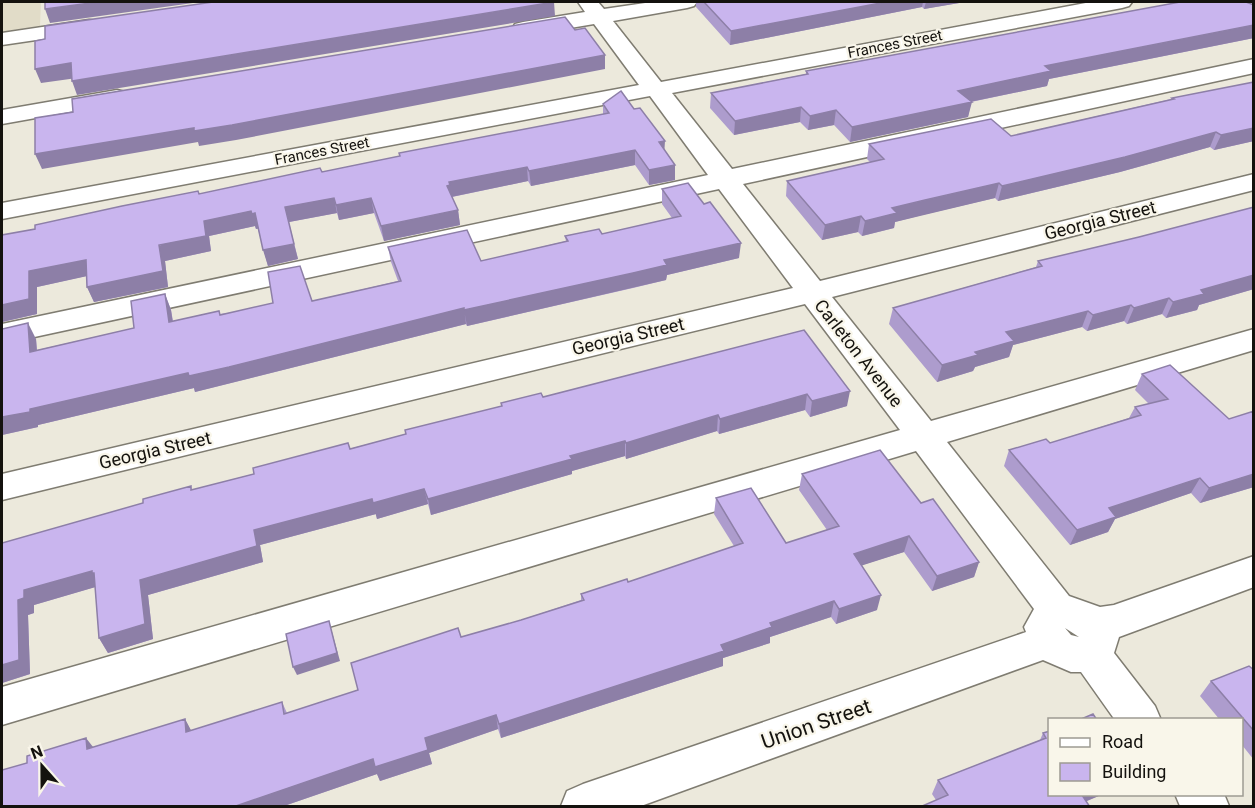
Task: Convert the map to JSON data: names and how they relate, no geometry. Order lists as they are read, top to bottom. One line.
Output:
{"streets":{"street":["Frances Street","Georgia Street","Carleton Avenue","Union Street"]},"crossings":[["Frances Street","Carleton Avenue"],["Georgia Street","Carleton Avenue"],["Carleton Avenue","Union Street"]],"legend":["Road","Building"],"north":"top"}
